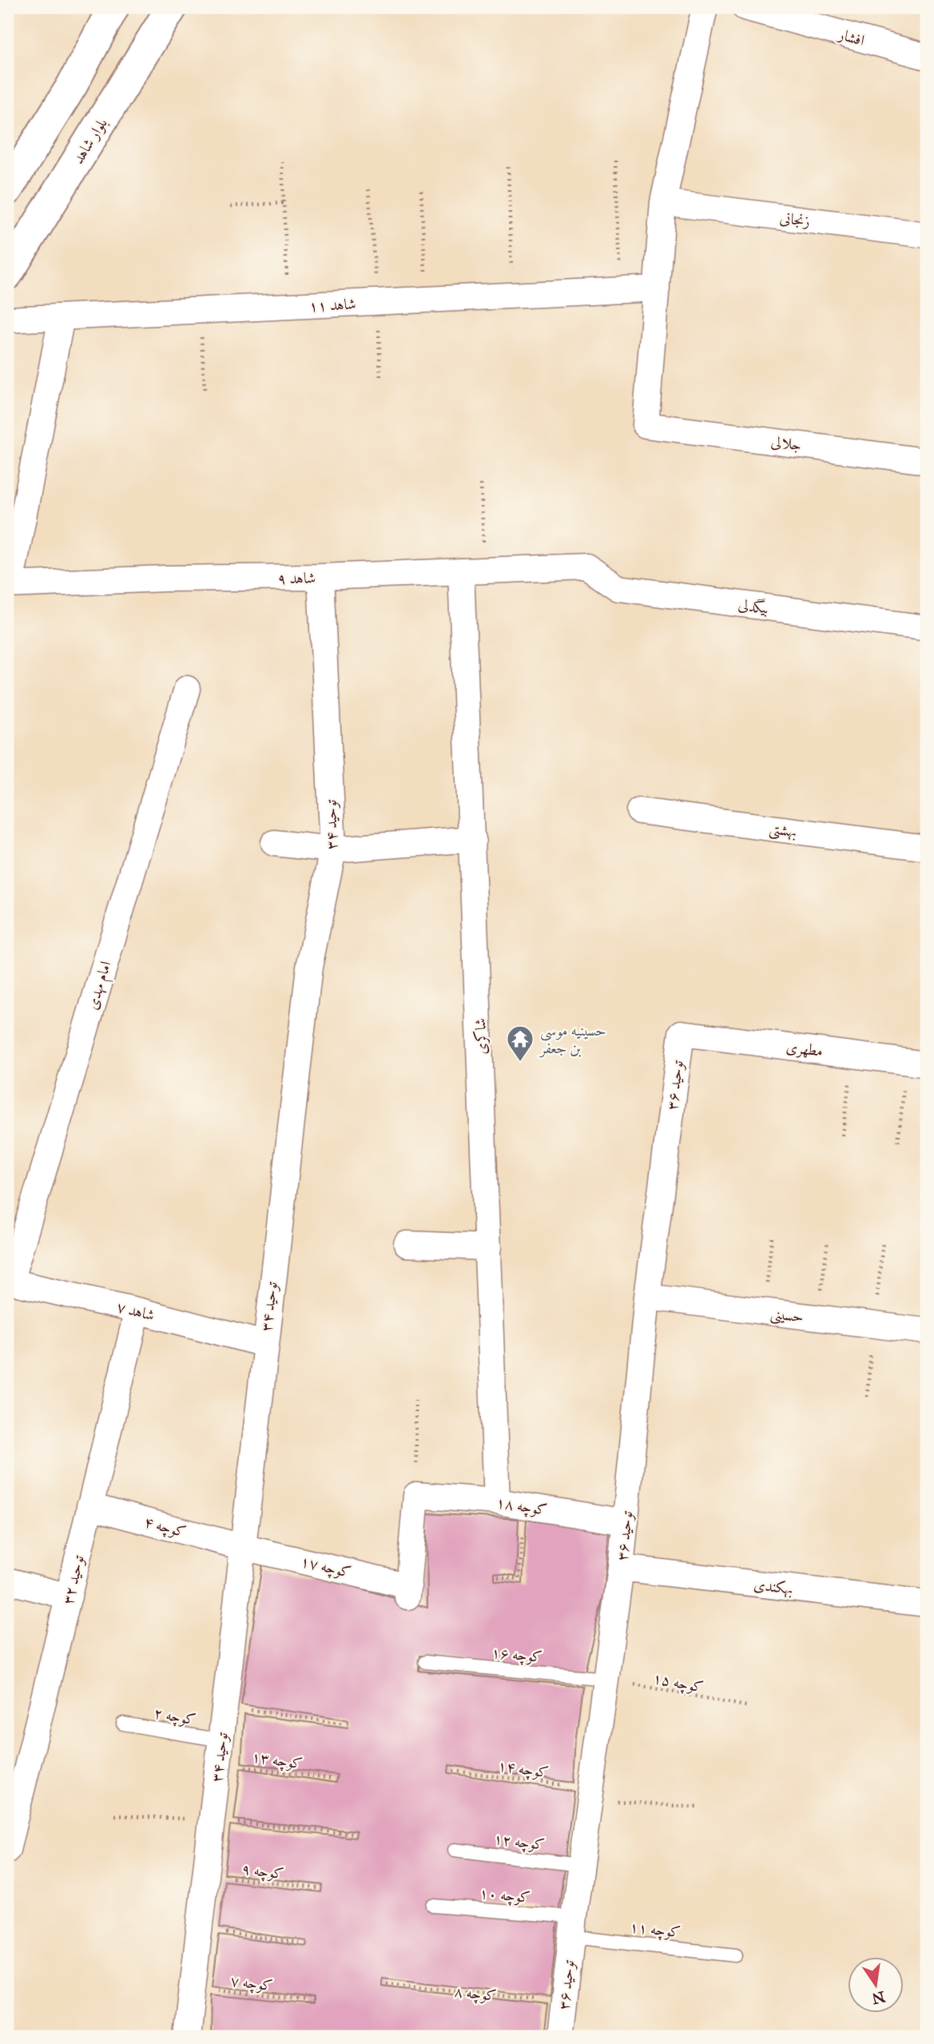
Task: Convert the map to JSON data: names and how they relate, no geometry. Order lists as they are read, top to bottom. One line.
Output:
{"streets":{"main road":["بلوار شاهد"],"street":["افشار","زنجانی","شاهد ۱۱","جلالی","شاهد ۹","بیگدلی","توحید ۳۴","بهشتی","امام مهدی","شاکری","مطهری","توحید ۳۶","شاهد ۷","حسینی","کوچه ۱۸","کوچه ۴","کوچه ۱۷","توحید ۳۲","بهکندی"],"lane":["کوچه ۱۶","کوچه ۲","کوچه ۱۲","کوچه ۱۰","کوچه ۱۱"],"path":["کوچه ۱۵","کوچه ۱۳","کوچه ۱۴","کوچه ۹","کوچه ۷","کوچه ۸"]},"crossings":[["شاهد ۱۱","جلالی"],["شاهد ۹","بیگدلی"],["شاهد ۹","توحید ۳۴"],["شاهد ۹","شاکری"],["توحید ۳۴","شاهد ۷"],["توحید ۳۴","کوچه ۴"],["توحید ۳۴","کوچه ۱۷"],["توحید ۳۴","کوچه ۲"],["توحید ۳۴","کوچه ۱۳"],["توحید ۳۴","کوچه ۹"],["توحید ۳۴","کوچه ۷"],["امام مهدی","شاهد ۷"],["شاکری","کوچه ۱۸"],["مطهری","توحید ۳۶"],["توحید ۳۶","حسینی"],["توحید ۳۶","کوچه ۱۸"],["توحید ۳۶","بهکندی"],["توحید ۳۶","کوچه ۱۶"],["توحید ۳۶","کوچه ۱۵"],["توحید ۳۶","کوچه ۱۴"],["توحید ۳۶","کوچه ۱۲"],["توحید ۳۶","کوچه ۱۰"],["توحید ۳۶","کوچه ۱۱"],["توحید ۳۶","کوچه ۸"],["شاهد ۷","توحید ۳۲"],["کوچه ۱۸","کوچه ۱۷"],["کوچه ۴","کوچه ۱۷"],["کوچه ۴","توحید ۳۲"],["کوچه ۱۶","کوچه ۱۵"],["کوچه ۲","کوچه ۱۳"],["کوچه ۱۰","کوچه ۱۱"]],"places":{"temple":["حسینیه موسی بن جعفر"]},"north":"bottom"}
